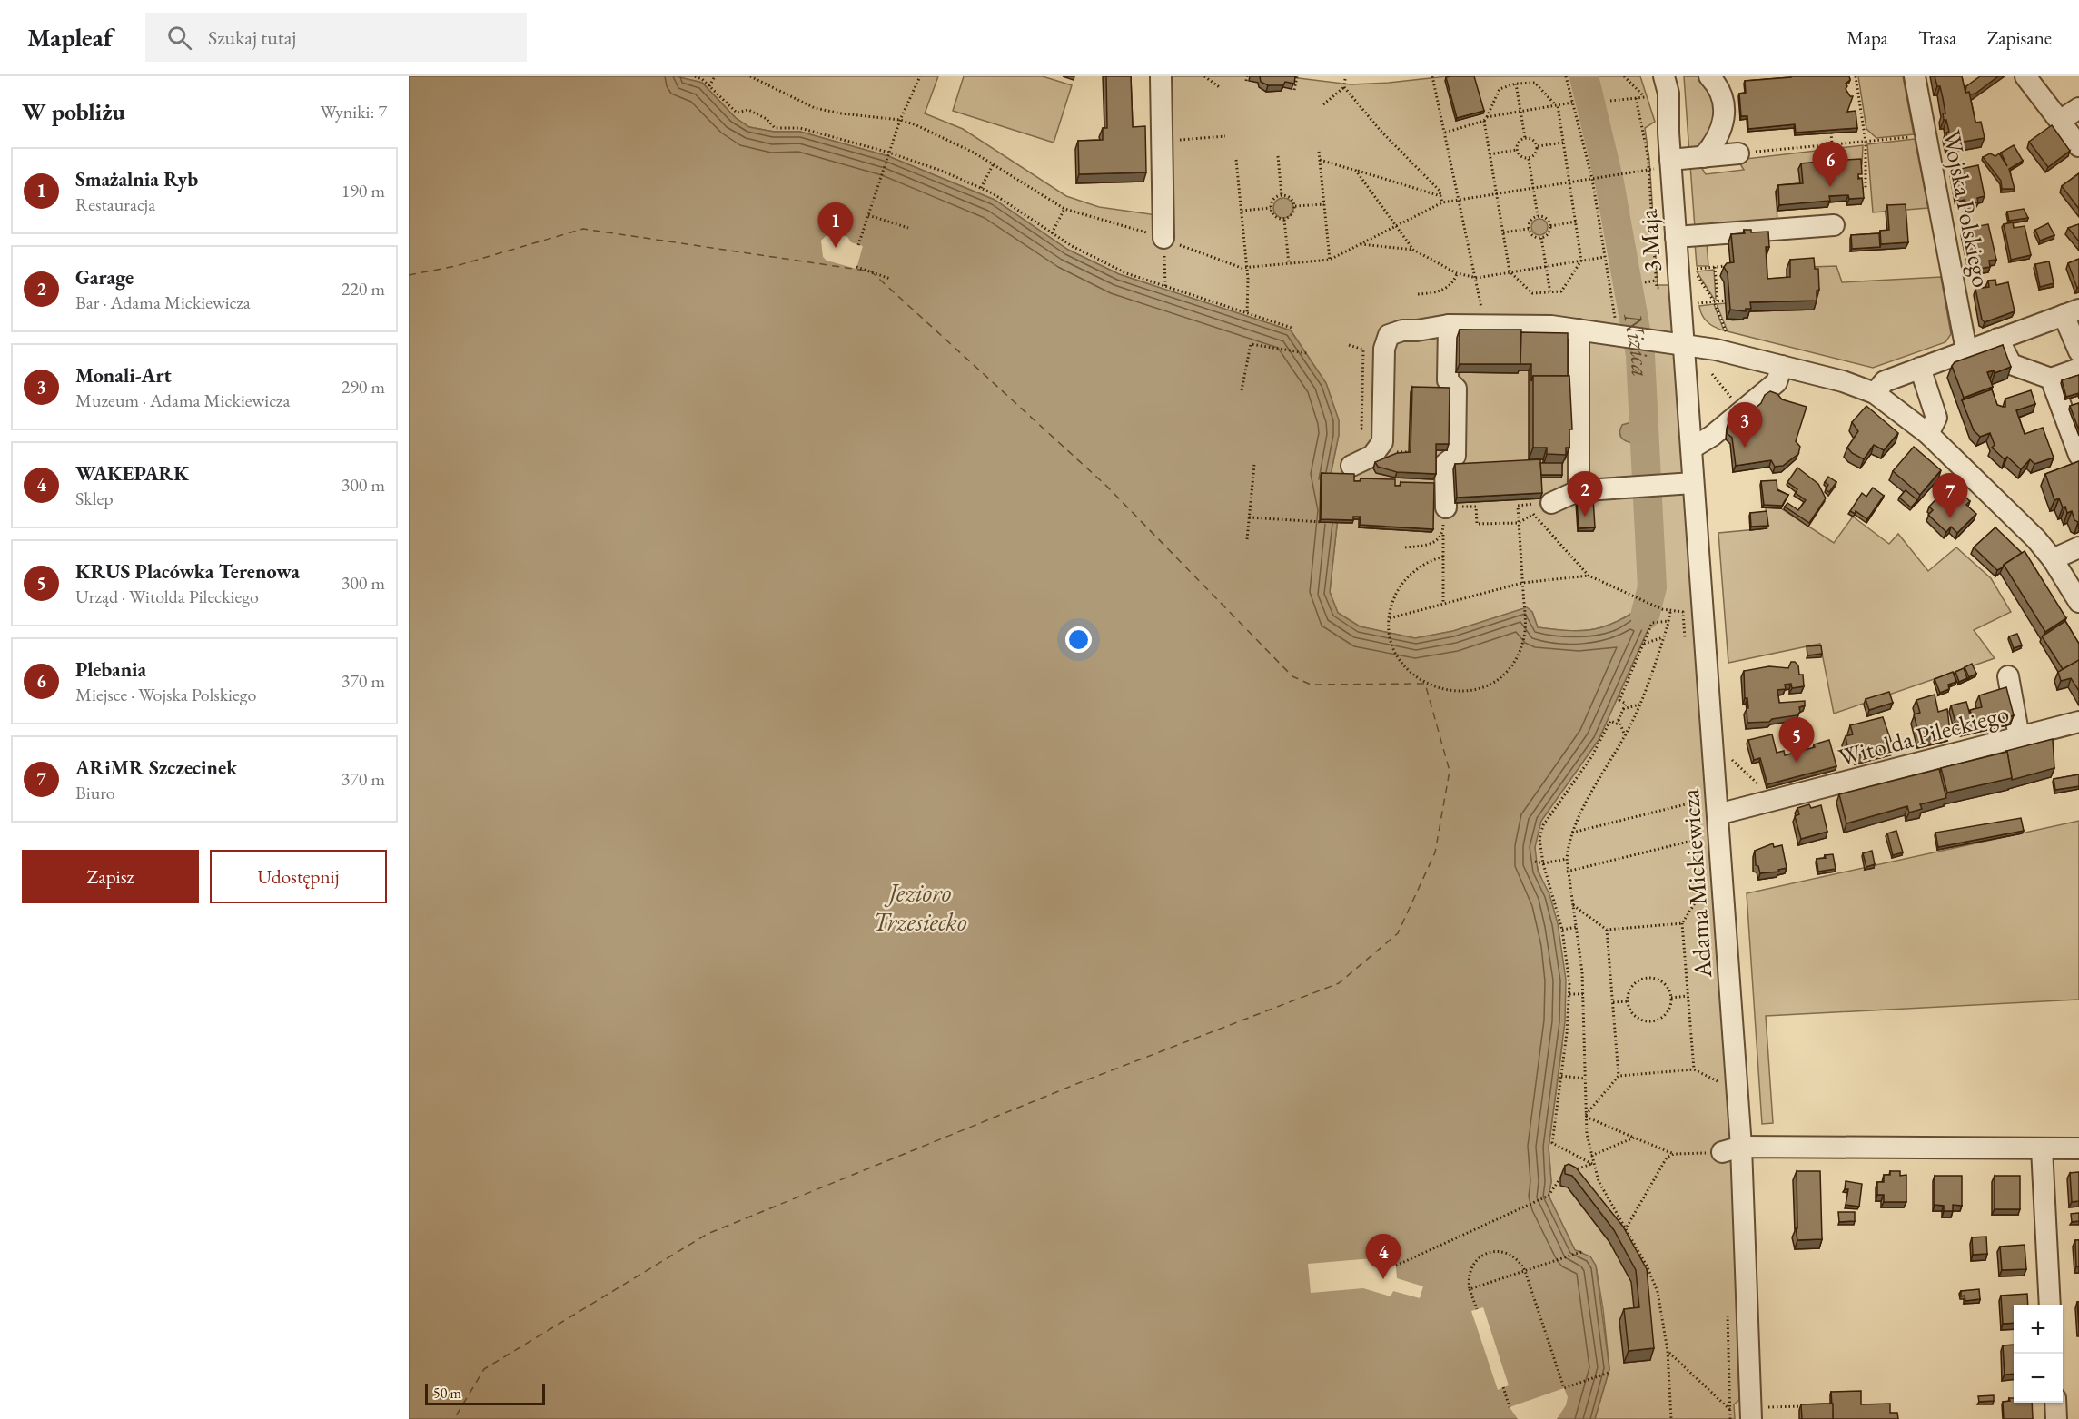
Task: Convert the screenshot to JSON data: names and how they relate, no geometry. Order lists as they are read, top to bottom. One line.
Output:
{"streets":{"street":["Wojska Polskiego","3 Maja","Witolda Pileckiego","Adama Mickiewicza"]},"crossings":[["3 Maja","Adama Mickiewicza"],["Witolda Pileckiego","Adama Mickiewicza"]],"water":["Nizica","Jezioro Trzesiecko"],"scale_bar":"50 m","page":{"header":"Mapleaf","search":"Szukaj tutaj","nav":["Mapa","Trasa","Zapisane"],"heading":["W pobliżu","Wyniki: 7"],"pins":["6","1","3","2","7","5","4"],"list":[{"mark":"1","name":"Smażalnia Ryb","note":"Restauracja","value":"190 m"},{"mark":"2","name":"Garage","note":"Bar · Adama Mickiewicza","value":"220 m"},{"mark":"3","name":"Monali-Art","note":"Muzeum · Adama Mickiewicza","value":"290 m"},{"mark":"4","name":"WAKEPARK","note":"Sklep","value":"300 m"},{"mark":"5","name":"KRUS Placówka Terenowa","note":"Urząd · Witolda Pileckiego","value":"300 m"},{"mark":"6","name":"Plebania","note":"Miejsce · Wojska Polskiego","value":"370 m"},{"mark":"7","name":"ARiMR Szczecinek","note":"Biuro","value":"370 m"}],"buttons":["Zapisz","Udostępnij"],"map_buttons":["+","−"],"scale":"50 m"}}
